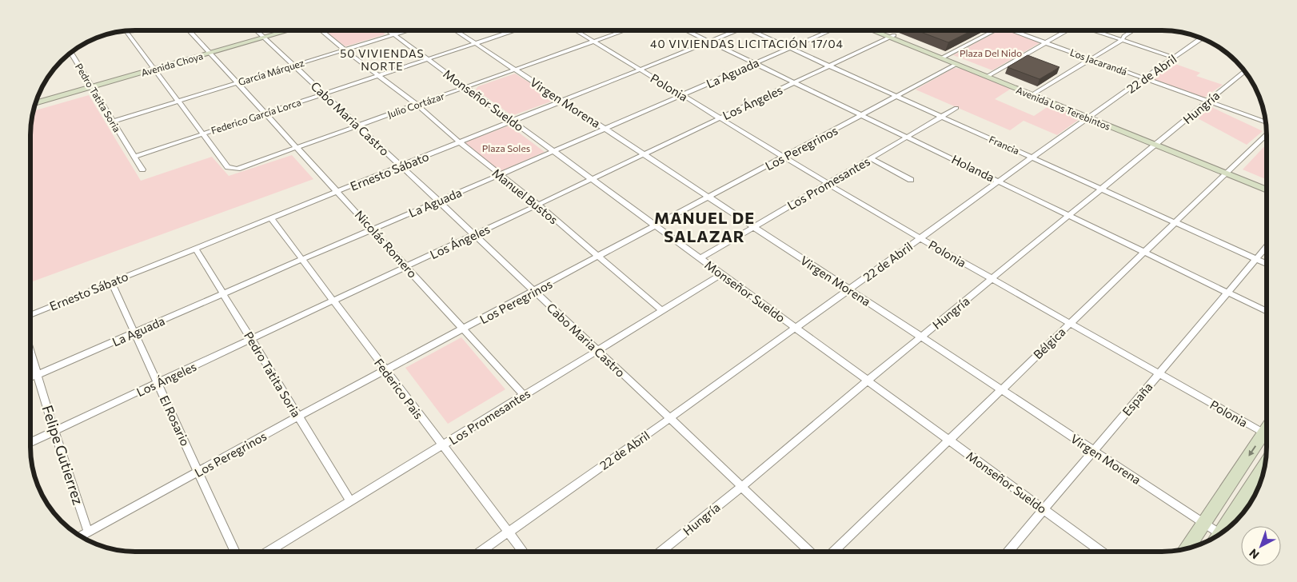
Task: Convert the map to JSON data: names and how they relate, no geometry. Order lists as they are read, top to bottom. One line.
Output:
{"streets":{"main road":["Avenida Los Terebintos"],"street":["Los Jacarandá","Avenida Choya","García Márquez","La Aguada","22 de Abril","Polonia","Pedro Tatita Soria","Monseñor Sueldo","Virgen Morena","Los Ángeles","Julio Cortázar","Hungría","Federico García Lorca","Cabo Maria Castro","Francia","Los Peregrinos","Holanda","Ernesto Sábato","Los Promesantes","Manuel Bustos","Nicolás Romero","Bélgica","Federico Pais","España","El Rosario","Felipe Gutierrez"]},"crossings":[["Los Jacarandá","22 de Abril"],["Los Jacarandá","Hungría"],["Avenida Choya","Pedro Tatita Soria"],["Avenida Choya","Cabo Maria Castro"],["Avenida Choya","Nicolás Romero"],["García Márquez","Pedro Tatita Soria"],["García Márquez","Monseñor Sueldo"],["García Márquez","Cabo Maria Castro"],["García Márquez","Manuel Bustos"],["García Márquez","Nicolás Romero"],["La Aguada","Polonia"],["La Aguada","Pedro Tatita Soria"],["La Aguada","Monseñor Sueldo"],["La Aguada","Virgen Morena"],["La Aguada","Cabo Maria Castro"],["La Aguada","Francia"],["La Aguada","Holanda"],["La Aguada","Manuel Bustos"],["La Aguada","Nicolás Romero"],["La Aguada","Federico Pais"],["La Aguada","El Rosario"],["La Aguada","Felipe Gutierrez"],["22 de Abril","Polonia"],["22 de Abril","Monseñor Sueldo"],["22 de Abril","Virgen Morena"],["22 de Abril","Avenida Los Terebintos"],["22 de Abril","Cabo Maria Castro"],["22 de Abril","Francia"],["22 de Abril","Holanda"],["22 de Abril","Federico Pais"],["Polonia","Los Ángeles"],["Polonia","Julio Cortázar"],["Polonia","Hungría"],["Polonia","Los Peregrinos"],["Polonia","Ernesto Sábato"],["Polonia","Los Promesantes"],["Polonia","Bélgica"],["Polonia","España"],["Pedro Tatita Soria","Los Ángeles"],["Pedro Tatita Soria","Federico García Lorca"],["Pedro Tatita Soria","Los Peregrinos"],["Pedro Tatita Soria","Ernesto Sábato"],["Pedro Tatita Soria","Los Promesantes"],["Monseñor Sueldo","Los Ángeles"],["Monseñor Sueldo","Julio Cortázar"],["Monseñor Sueldo","Hungría"],["Monseñor Sueldo","Federico García Lorca"],["Monseñor Sueldo","Los Peregrinos"],["Monseñor Sueldo","Ernesto Sábato"],["Monseñor Sueldo","Los Promesantes"],["Monseñor Sueldo","Bélgica"],["Monseñor Sueldo","España"],["Virgen Morena","Los Ángeles"],["Virgen Morena","Julio Cortázar"],["Virgen Morena","Hungría"],["Virgen Morena","Federico García Lorca"],["Virgen Morena","Los Peregrinos"],["Virgen Morena","Ernesto Sábato"],["Virgen Morena","Los Promesantes"],["Virgen Morena","Bélgica"],["Virgen Morena","España"],["Los Ángeles","Avenida Los Terebintos"],["Los Ángeles","Cabo Maria Castro"],["Los Ángeles","Francia"],["Los Ángeles","Holanda"],["Los Ángeles","Manuel Bustos"],["Los Ángeles","Nicolás Romero"],["Los Ángeles","Federico Pais"],["Los Ángeles","El Rosario"],["Los Ángeles","Felipe Gutierrez"],["Julio Cortázar","Cabo Maria Castro"],["Julio Cortázar","Manuel Bustos"],["Julio Cortázar","Nicolás Romero"],["Hungría","Avenida Los Terebintos"],["Hungría","Cabo Maria Castro"],["Hungría","Francia"],["Hungría","Holanda"],["Avenida Los Terebintos","Los Peregrinos"],["Avenida Los Terebintos","Bélgica"],["Federico García Lorca","Cabo Maria Castro"],["Federico García Lorca","Manuel Bustos"],["Federico García Lorca","Nicolás Romero"],["Cabo Maria Castro","Los Peregrinos"],["Cabo Maria Castro","Ernesto Sábato"],["Cabo Maria Castro","Los Promesantes"],["Francia","Los Peregrinos"],["Francia","Los Promesantes"],["Francia","Bélgica"],["Francia","España"],["Los Peregrinos","Holanda"],["Los Peregrinos","Manuel Bustos"],["Los Peregrinos","Nicolás Romero"],["Los Peregrinos","Federico Pais"],["Los Peregrinos","El Rosario"],["Los Peregrinos","Felipe Gutierrez"],["Holanda","Ernesto Sábato"],["Holanda","Los Promesantes"],["Holanda","Bélgica"],["Holanda","España"],["Ernesto Sábato","Manuel Bustos"],["Ernesto Sábato","Nicolás Romero"],["Ernesto Sábato","Federico Pais"],["Ernesto Sábato","El Rosario"],["Los Promesantes","Manuel Bustos"],["Los Promesantes","Nicolás Romero"],["Los Promesantes","Federico Pais"]],"districts":["40 VIVIENDAS LICITACIÓN 17/04","50 VIVIENDAS NORTE","MANUEL DE SALAZAR"],"parks":["Plaza Del Nido","Plaza Soles"],"north":"bottom left"}
